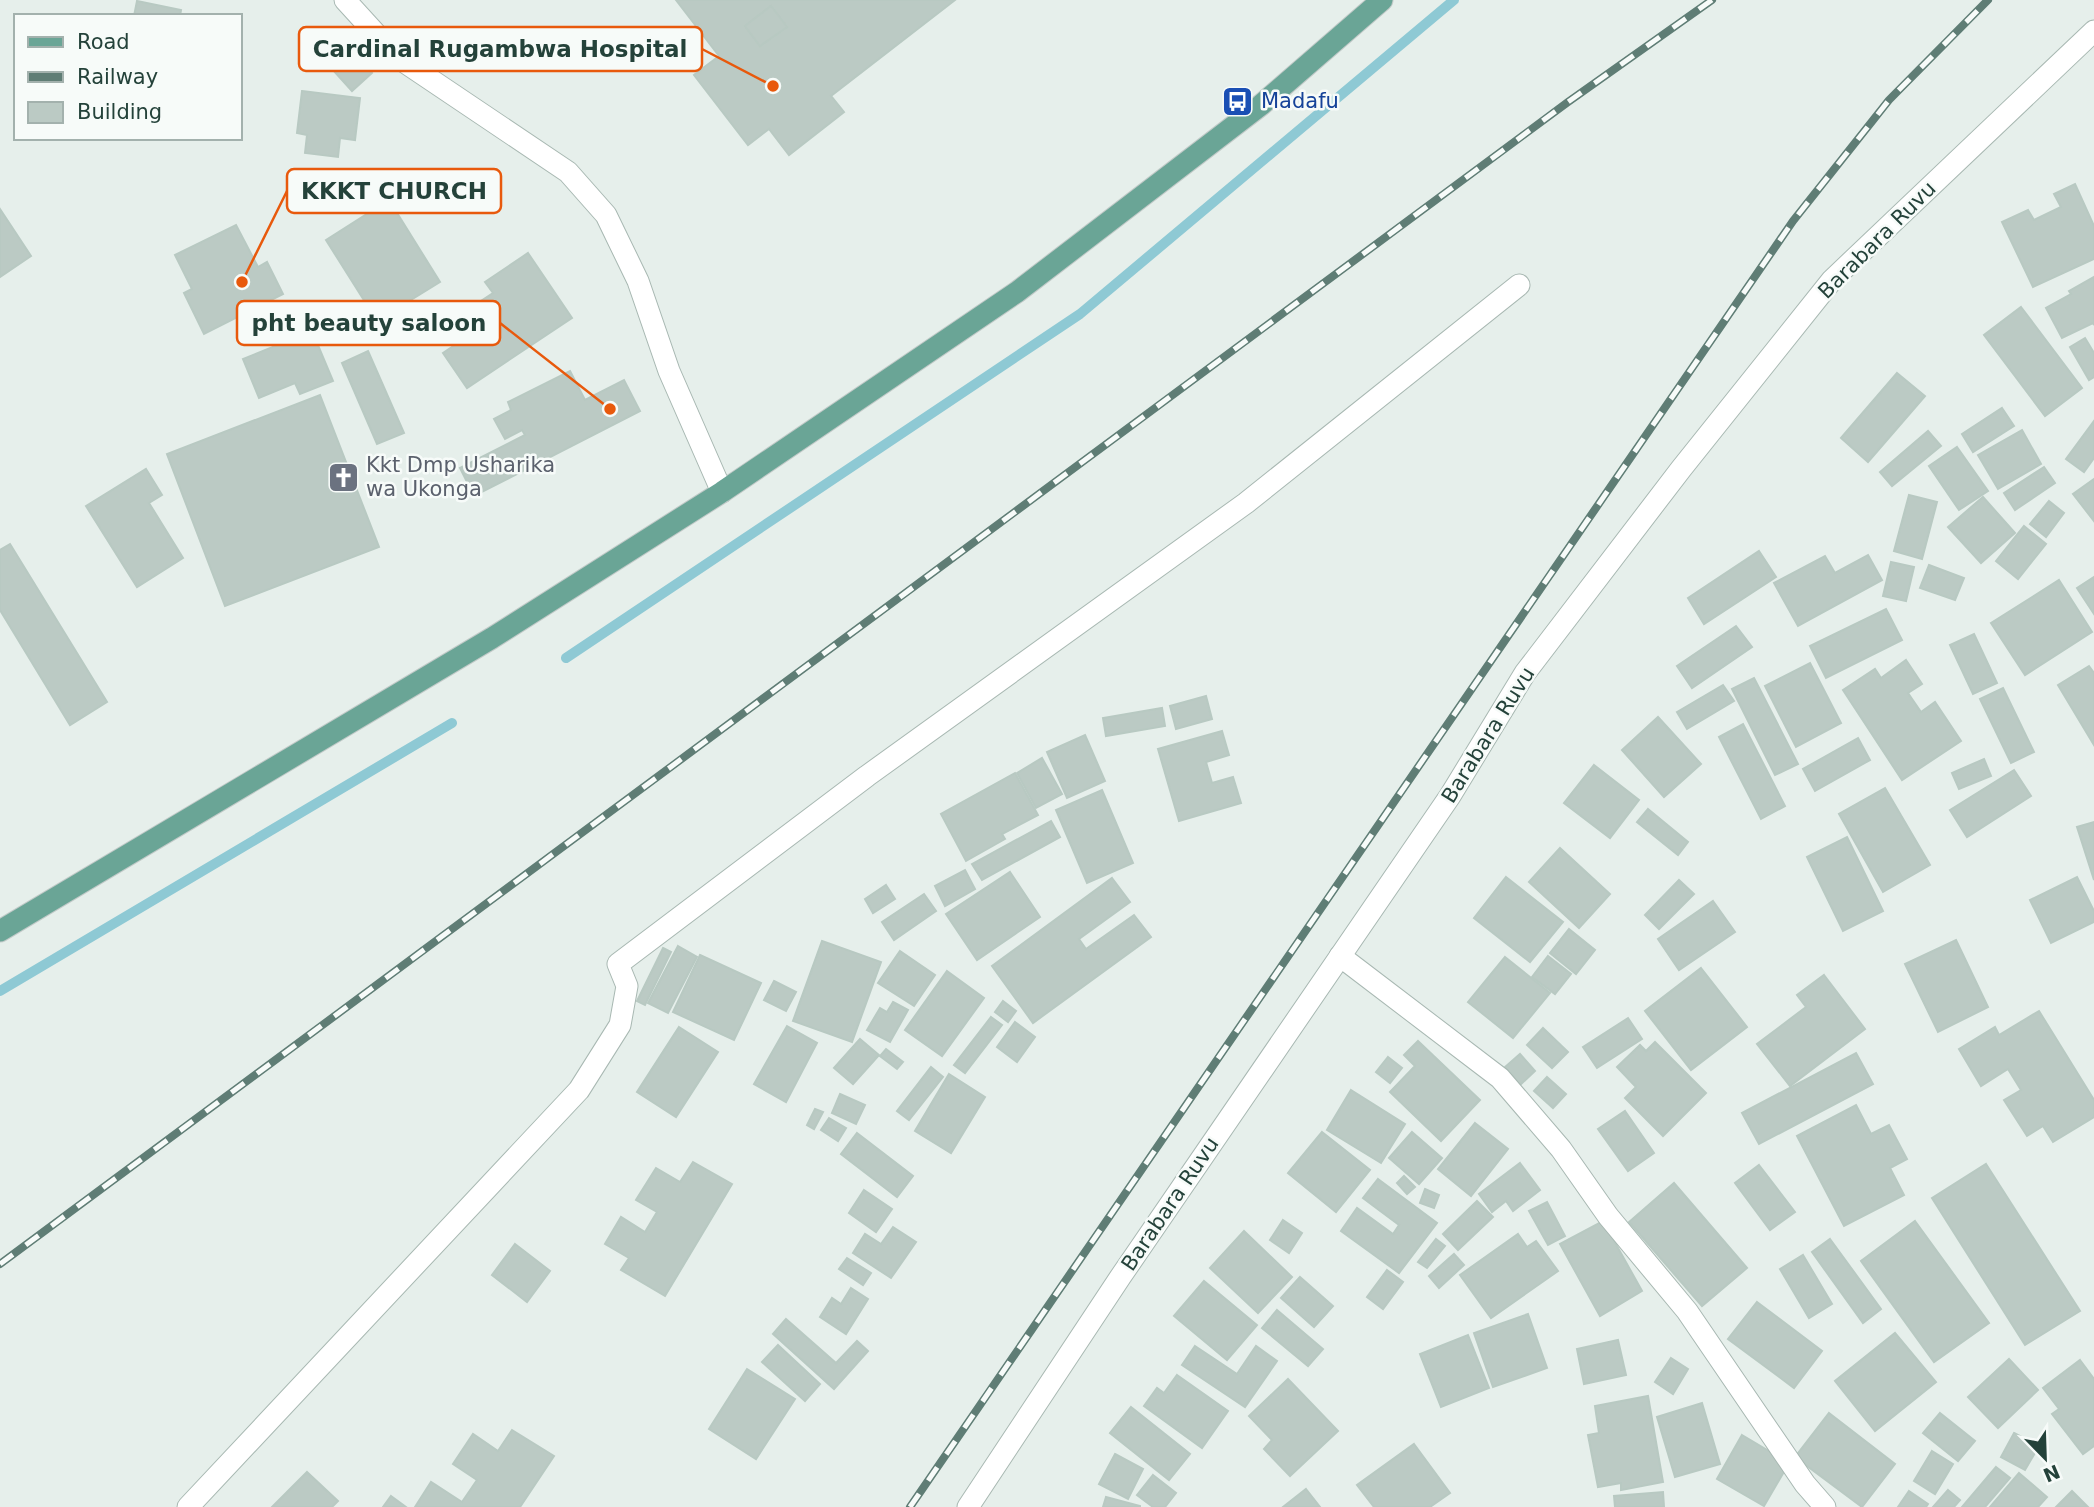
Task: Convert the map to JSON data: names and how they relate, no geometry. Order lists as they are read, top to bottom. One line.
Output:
{"streets":{"street":["Barabara Ruvu"]},"places":{"other":["Cardinal Rugambwa Hospital","KKKT CHURCH","pht beauty saloon"],"bus stop":["Madafu"],"church":["Kkt Dmp Usharika wa Ukonga"]},"legend":["Road","Railway","Building"],"north":"bottom right"}
